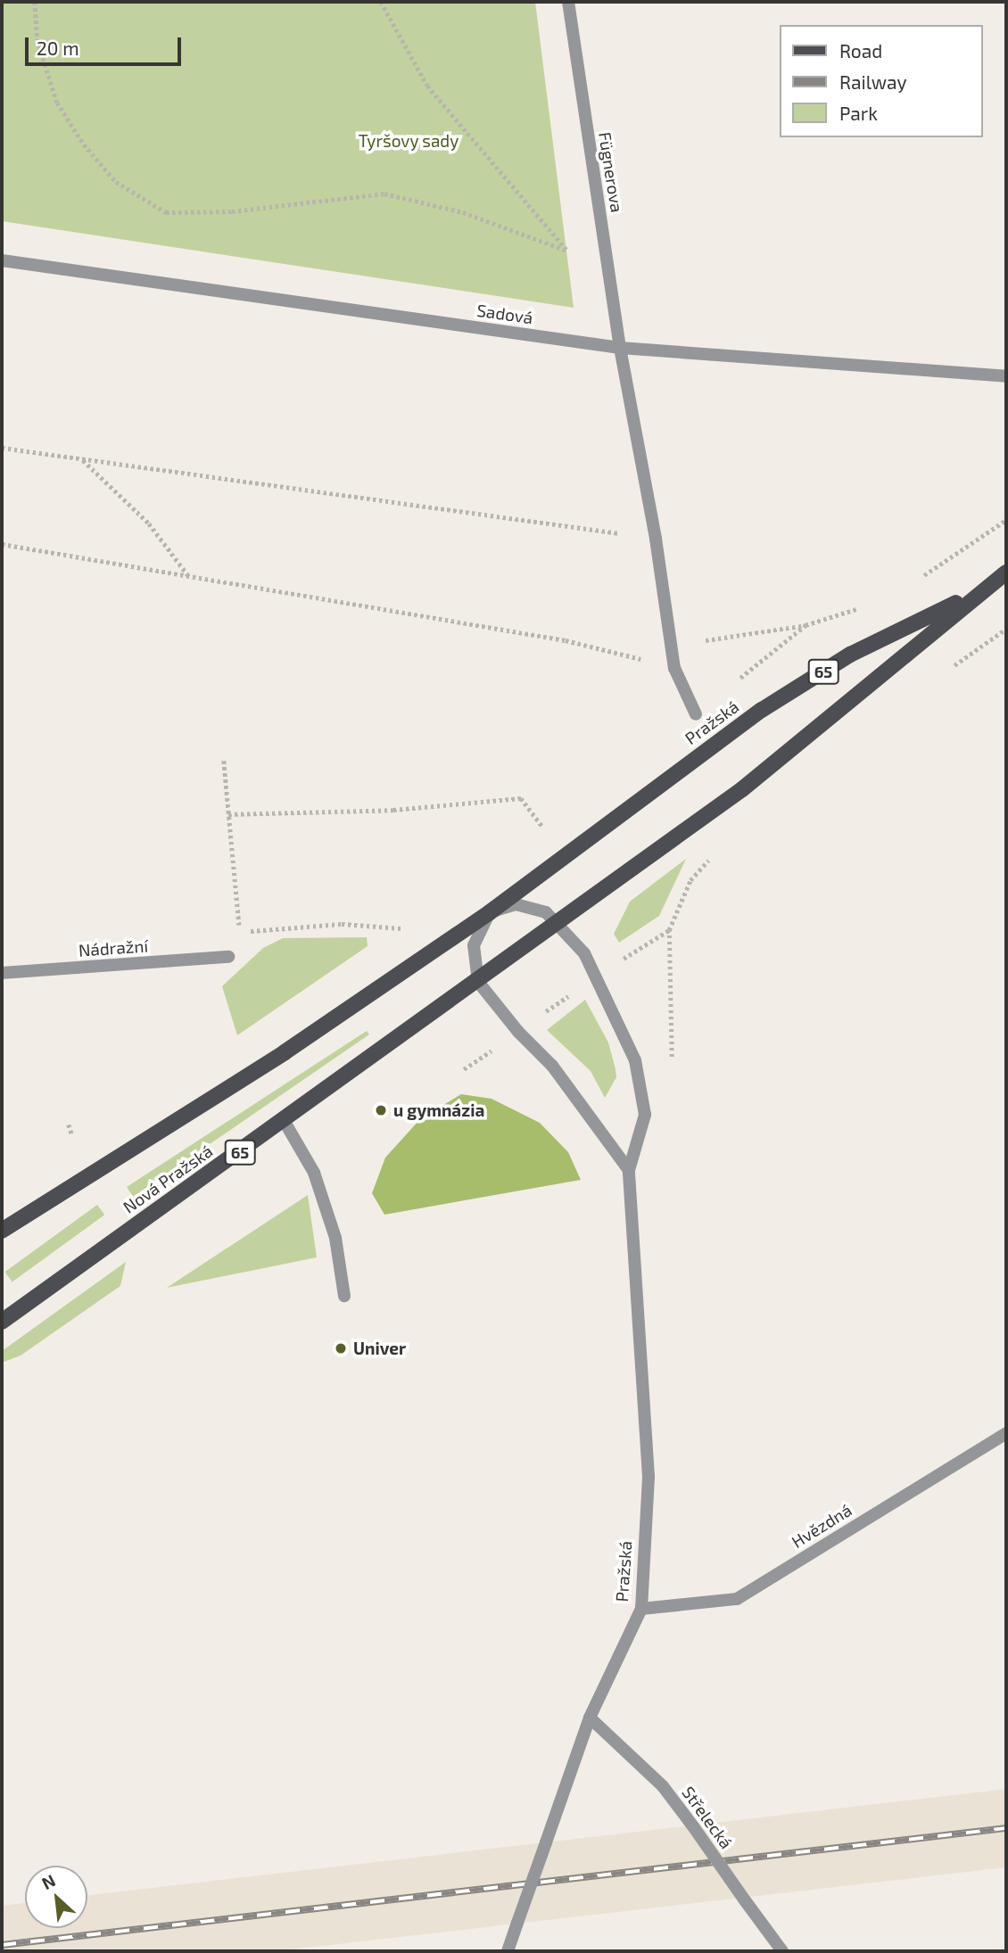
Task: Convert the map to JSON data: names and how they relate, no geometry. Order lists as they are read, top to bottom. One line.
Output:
{"streets":{"main road":["65","Pražská","Nová Pražská"],"street":["Fügnerova","Sadová","Nádražní","Hvězdná","Střelecká"]},"crossings":[["Fügnerova","Sadová"],["65","Pražská"],["Pražská","Nová Pražská"],["Pražská","Hvězdná"],["Pražská","Střelecká"]],"parks":["Tyršovy sady"],"places":["u gymnázia","Univer"],"legend":["Road","Railway","Park"],"scale_bar":"20 m","north":"top left"}
